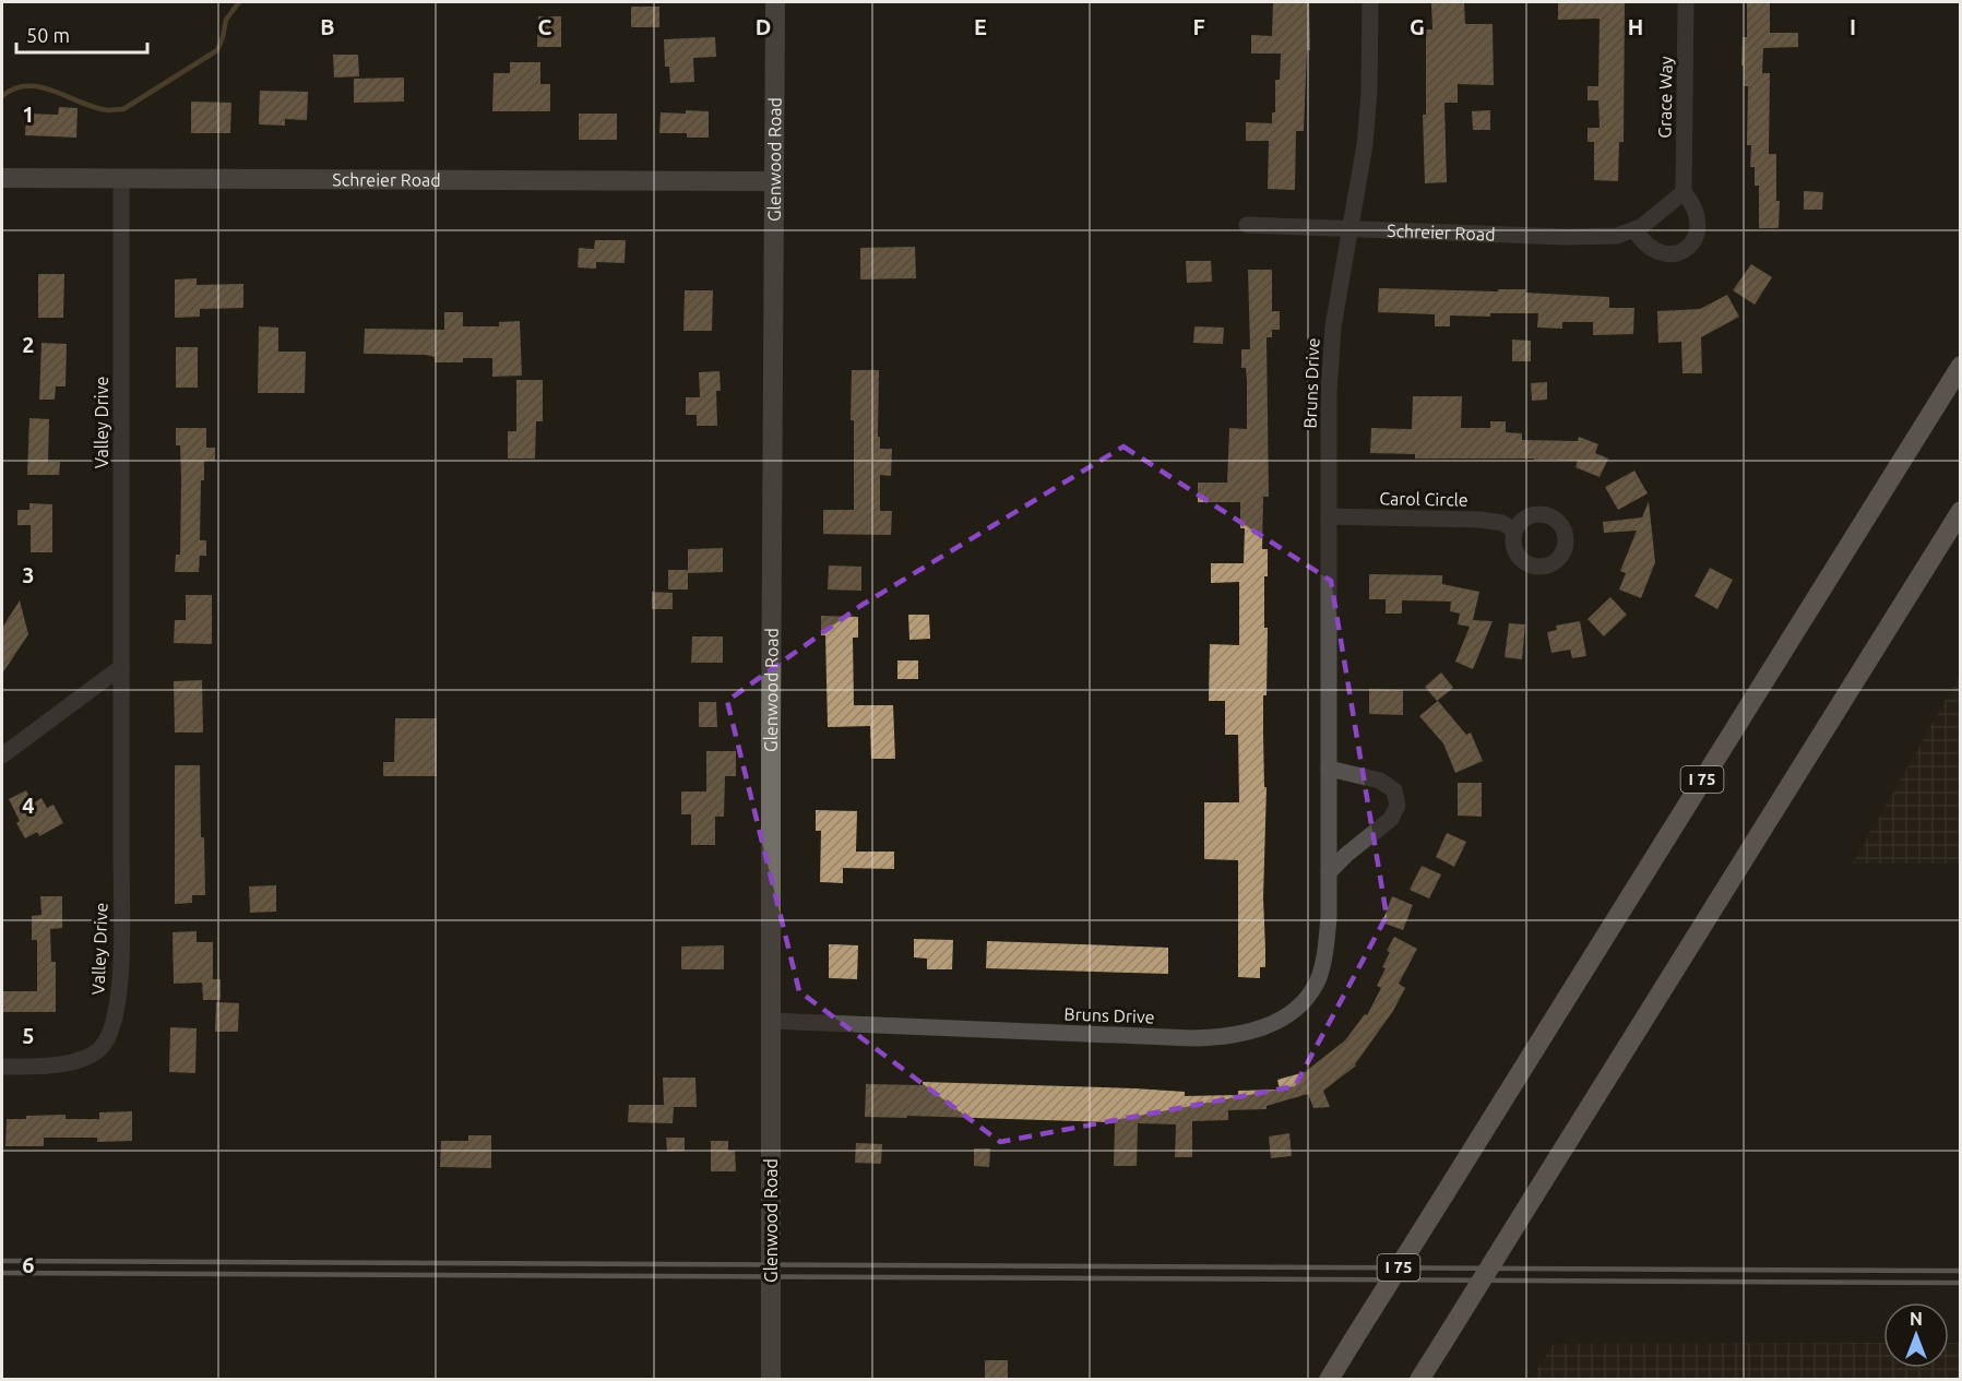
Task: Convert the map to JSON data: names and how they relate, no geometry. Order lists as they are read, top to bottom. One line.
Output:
{"streets":{"highway":["I 75"],"street":["Grace Way","Glenwood Road","Schreier Road","Bruns Drive","Valley Drive","Carol Circle"]},"crossings":[["Grace Way","Schreier Road"],["Glenwood Road","Schreier Road"],["Glenwood Road","Bruns Drive"],["Schreier Road","Bruns Drive"],["Schreier Road","Valley Drive"],["Bruns Drive","Carol Circle"]],"scale_bar":"50 m","north":"top","grid":{"columns":["B","C","D","E","F","G","H","I"],"rows":["1","2","3","4","5","6"]}}
